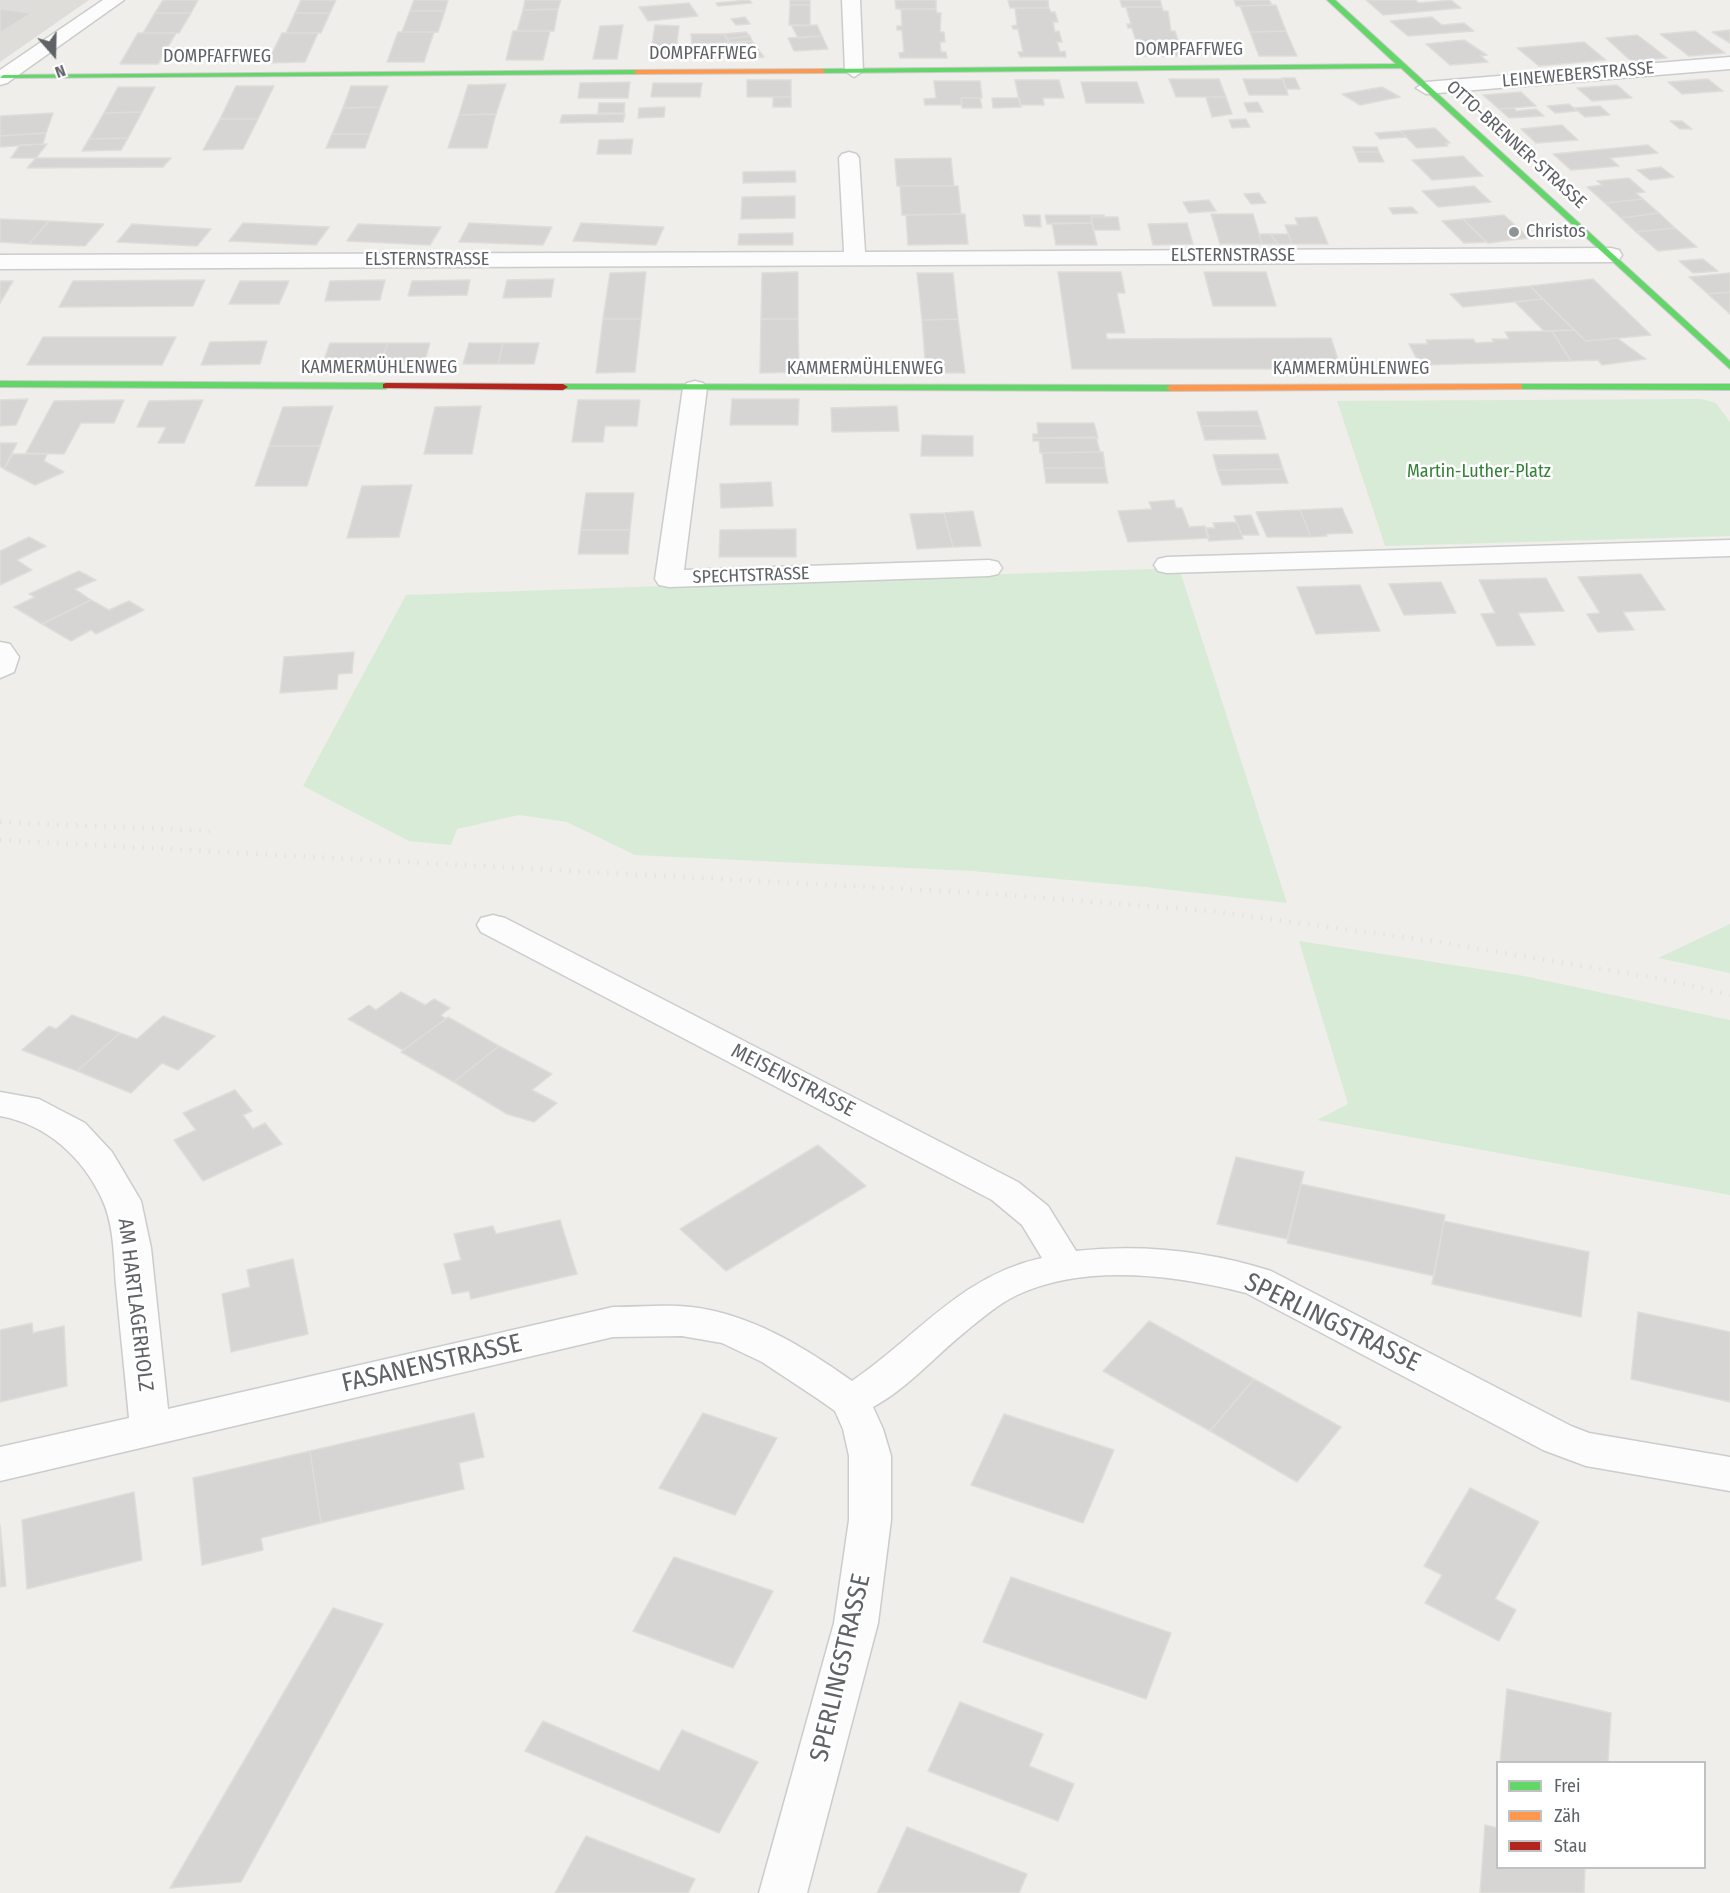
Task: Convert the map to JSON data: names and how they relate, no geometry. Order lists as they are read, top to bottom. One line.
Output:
{"streets":{"street":["DOMPFAFFWEG","LEINEWEBERSTRASSE","OTTO-BRENNER-STRASSE","ELSTERNSTRASSE","KAMMERMÜHLENWEG","SPECHTSTRASSE","MEISENSTRASSE","AM HARTLAGERHOLZ","SPERLINGSTRASSE","FASANENSTRASSE"]},"crossings":[["DOMPFAFFWEG","OTTO-BRENNER-STRASSE"],["LEINEWEBERSTRASSE","OTTO-BRENNER-STRASSE"],["OTTO-BRENNER-STRASSE","ELSTERNSTRASSE"],["KAMMERMÜHLENWEG","SPECHTSTRASSE"],["MEISENSTRASSE","SPERLINGSTRASSE"],["AM HARTLAGERHOLZ","FASANENSTRASSE"],["SPERLINGSTRASSE","FASANENSTRASSE"]],"parks":["Martin-Luther-Platz"],"places":["Christos"],"legend":["Frei","Zäh","Stau"],"north":"bottom"}
